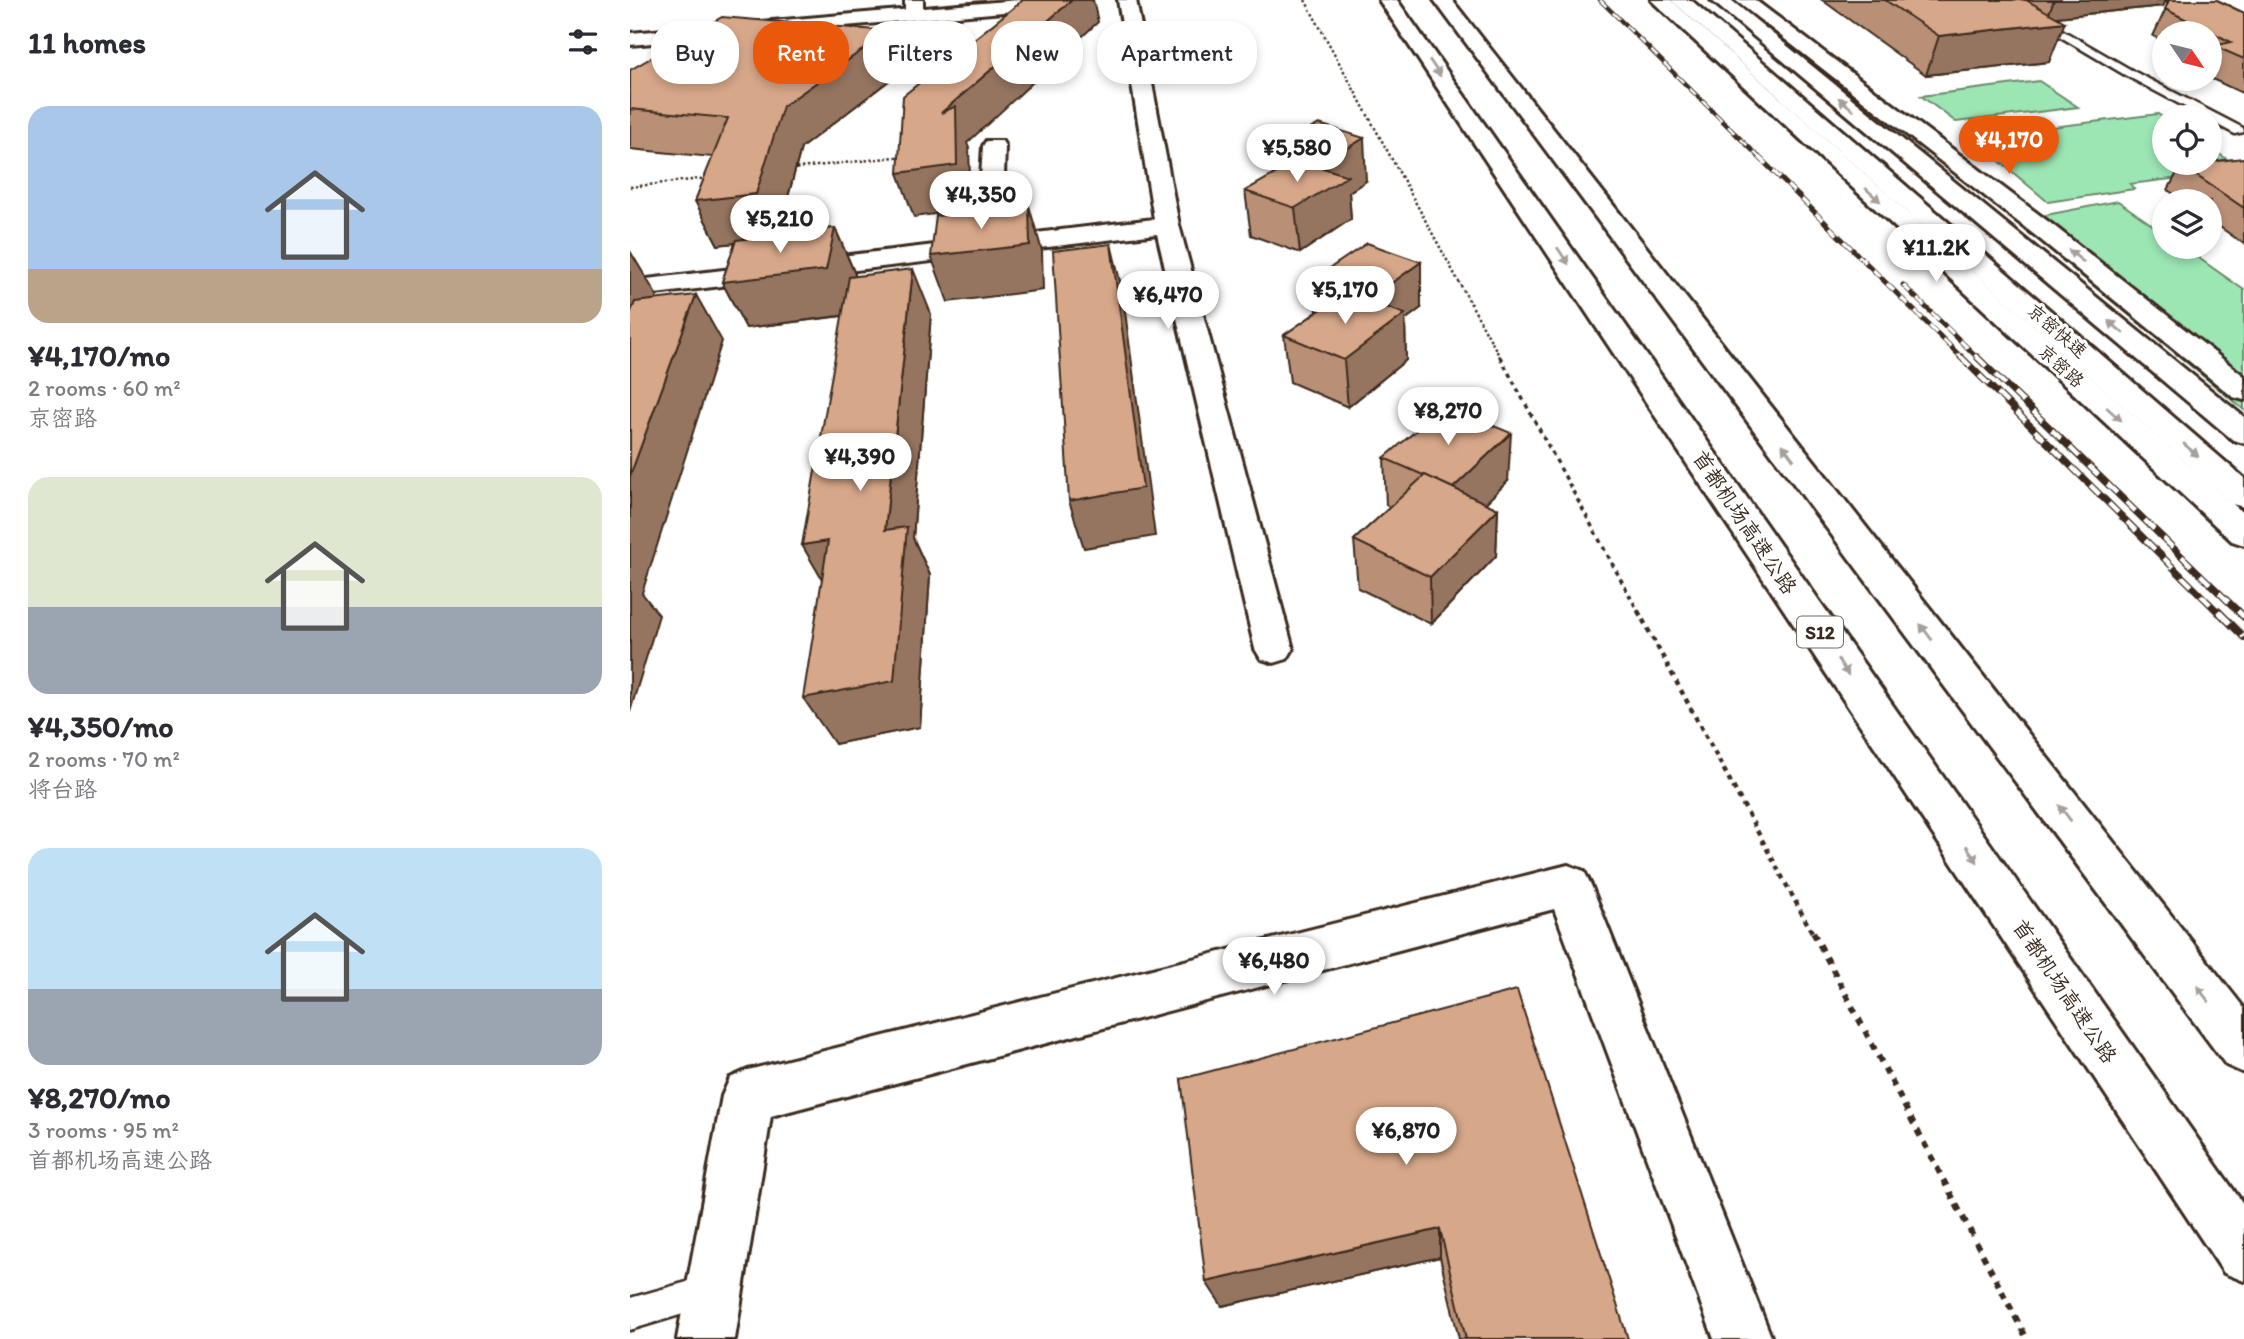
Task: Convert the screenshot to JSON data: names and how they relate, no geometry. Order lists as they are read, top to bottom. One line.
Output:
{"streets":{"main road":["京密快速","京密路","首都机场高速公路","S12"]},"north":"bottom right","page":{"heading":"11 homes","chip":["Buy","Rent","Filters","New","Apartment"],"list":[{"name":"¥4,170/mo","note":"2 rooms · 60 m² · 京密路"},{"name":"¥4,350/mo","note":"2 rooms · 70 m² · 将台路"},{"name":"¥8,270/mo","note":"3 rooms · 95 m² · 首都机场高速公路"}],"price":["¥4,170","¥5,580","¥4,350","¥5,210","¥11.2K","¥5,170","¥6,470","¥8,270","¥4,390","¥6,480","¥6,870"]}}
